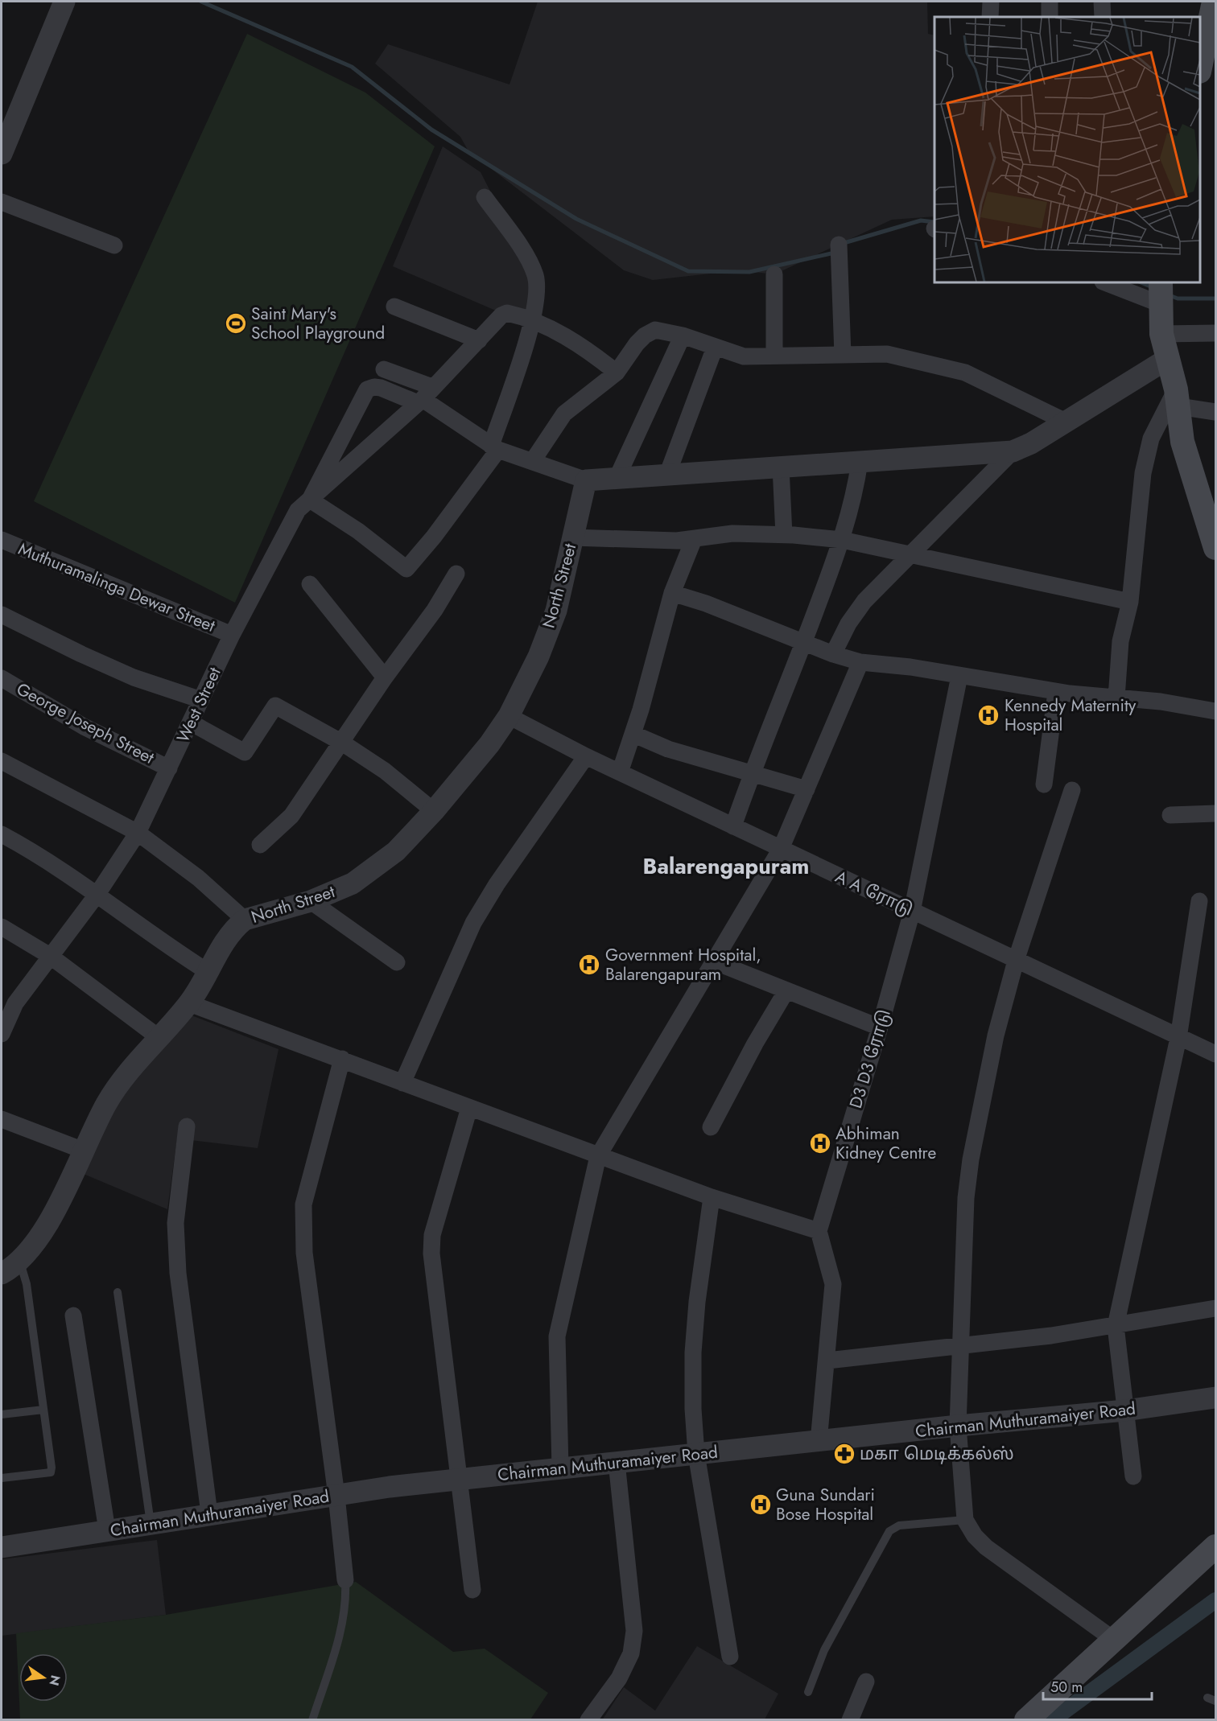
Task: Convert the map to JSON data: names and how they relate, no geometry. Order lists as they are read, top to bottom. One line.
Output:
{"streets":{"street":["North Street","Muthuramalinga Dewar Street","West Street","George Joseph Street","A A ரோடு","D3 D3 ரோடு","Chairman Muthuramaiyer Road"]},"crossings":[["North Street","A A ரோடு"],["Muthuramalinga Dewar Street","West Street"],["West Street","George Joseph Street"],["A A ரோடு","D3 D3 ரோடு"]],"districts":["Balarengapuram"],"places":{"sports":["Saint Mary's School Playground"],"hospital":["Kennedy Maternity Hospital","Government Hospital, Balarengapuram","Abhiman Kidney Centre","Guna Sundari Bose Hospital"],"pharmacy":["மகா மெடிக்கல்ஸ்"]},"scale_bar":"50 m","north":"right"}
